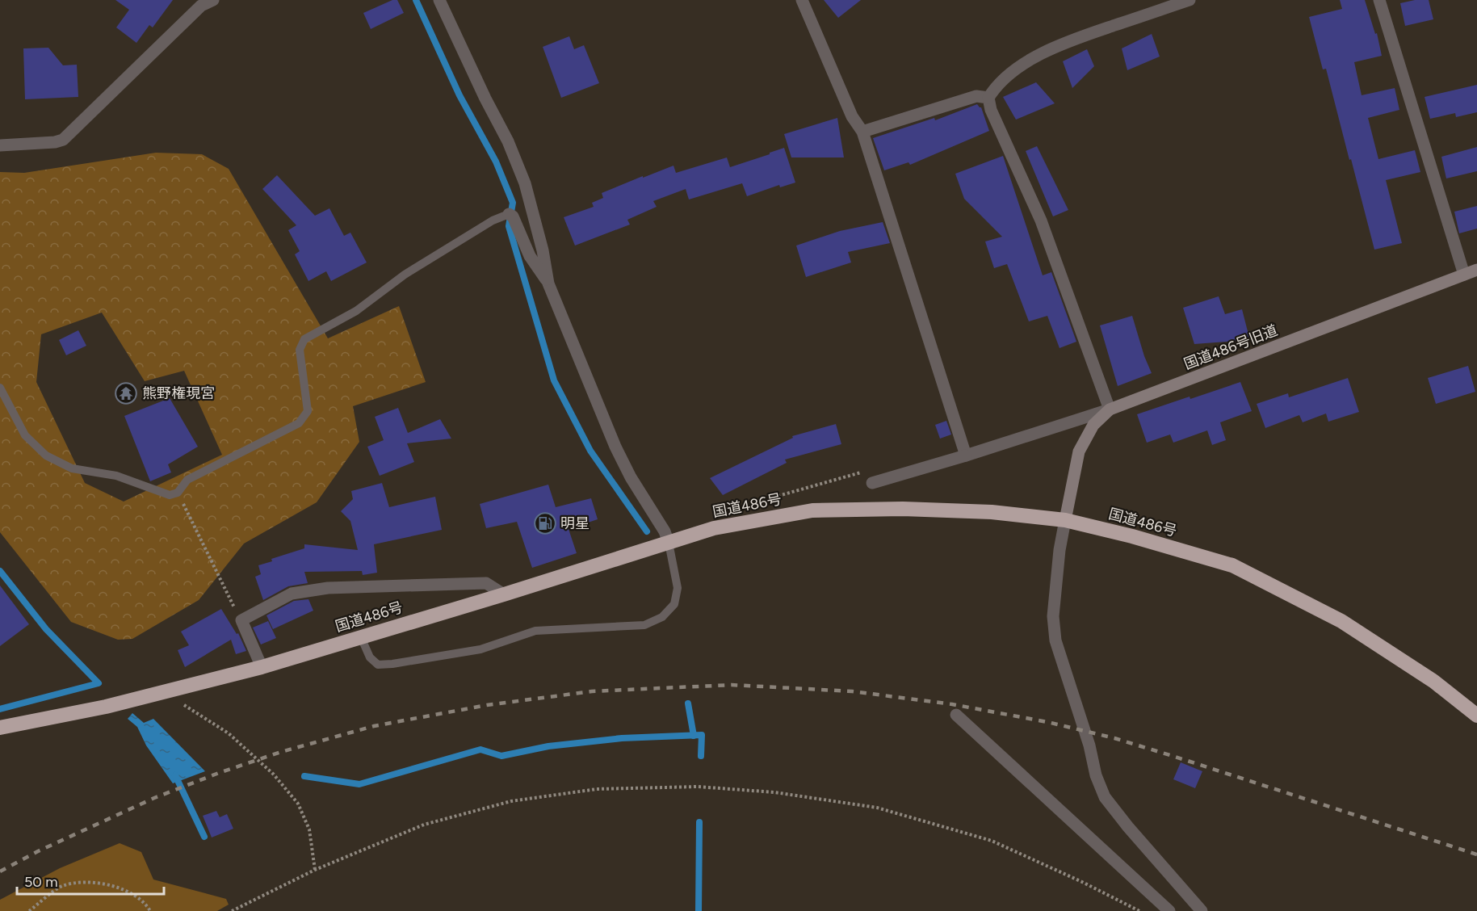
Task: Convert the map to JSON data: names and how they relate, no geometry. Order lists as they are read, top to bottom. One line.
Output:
{"streets":{"highway":["国道486号"],"street":["国道486号旧道"]},"crossings":[["国道486号旧道","国道486号"]],"places":{"temple":["熊野権現宮"],"fuel station":["明星"]},"scale_bar":"50 m"}
